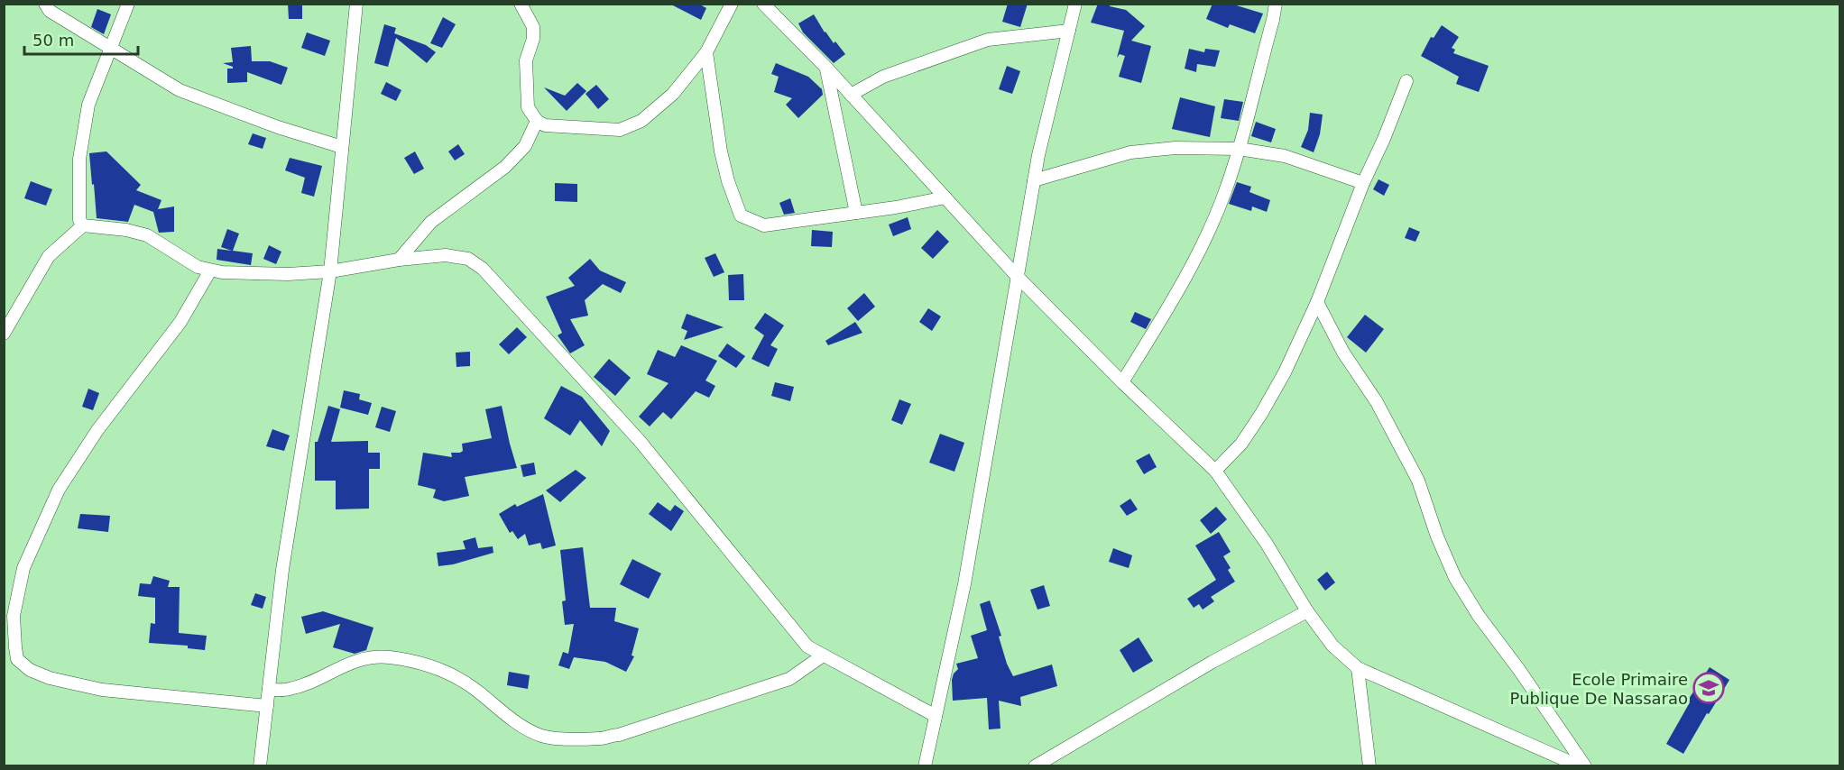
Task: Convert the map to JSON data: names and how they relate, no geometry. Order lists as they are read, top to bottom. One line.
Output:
{"places":{"school or university":["Ecole Primaire Publique De Nassarao"]},"scale_bar":"50 m"}
